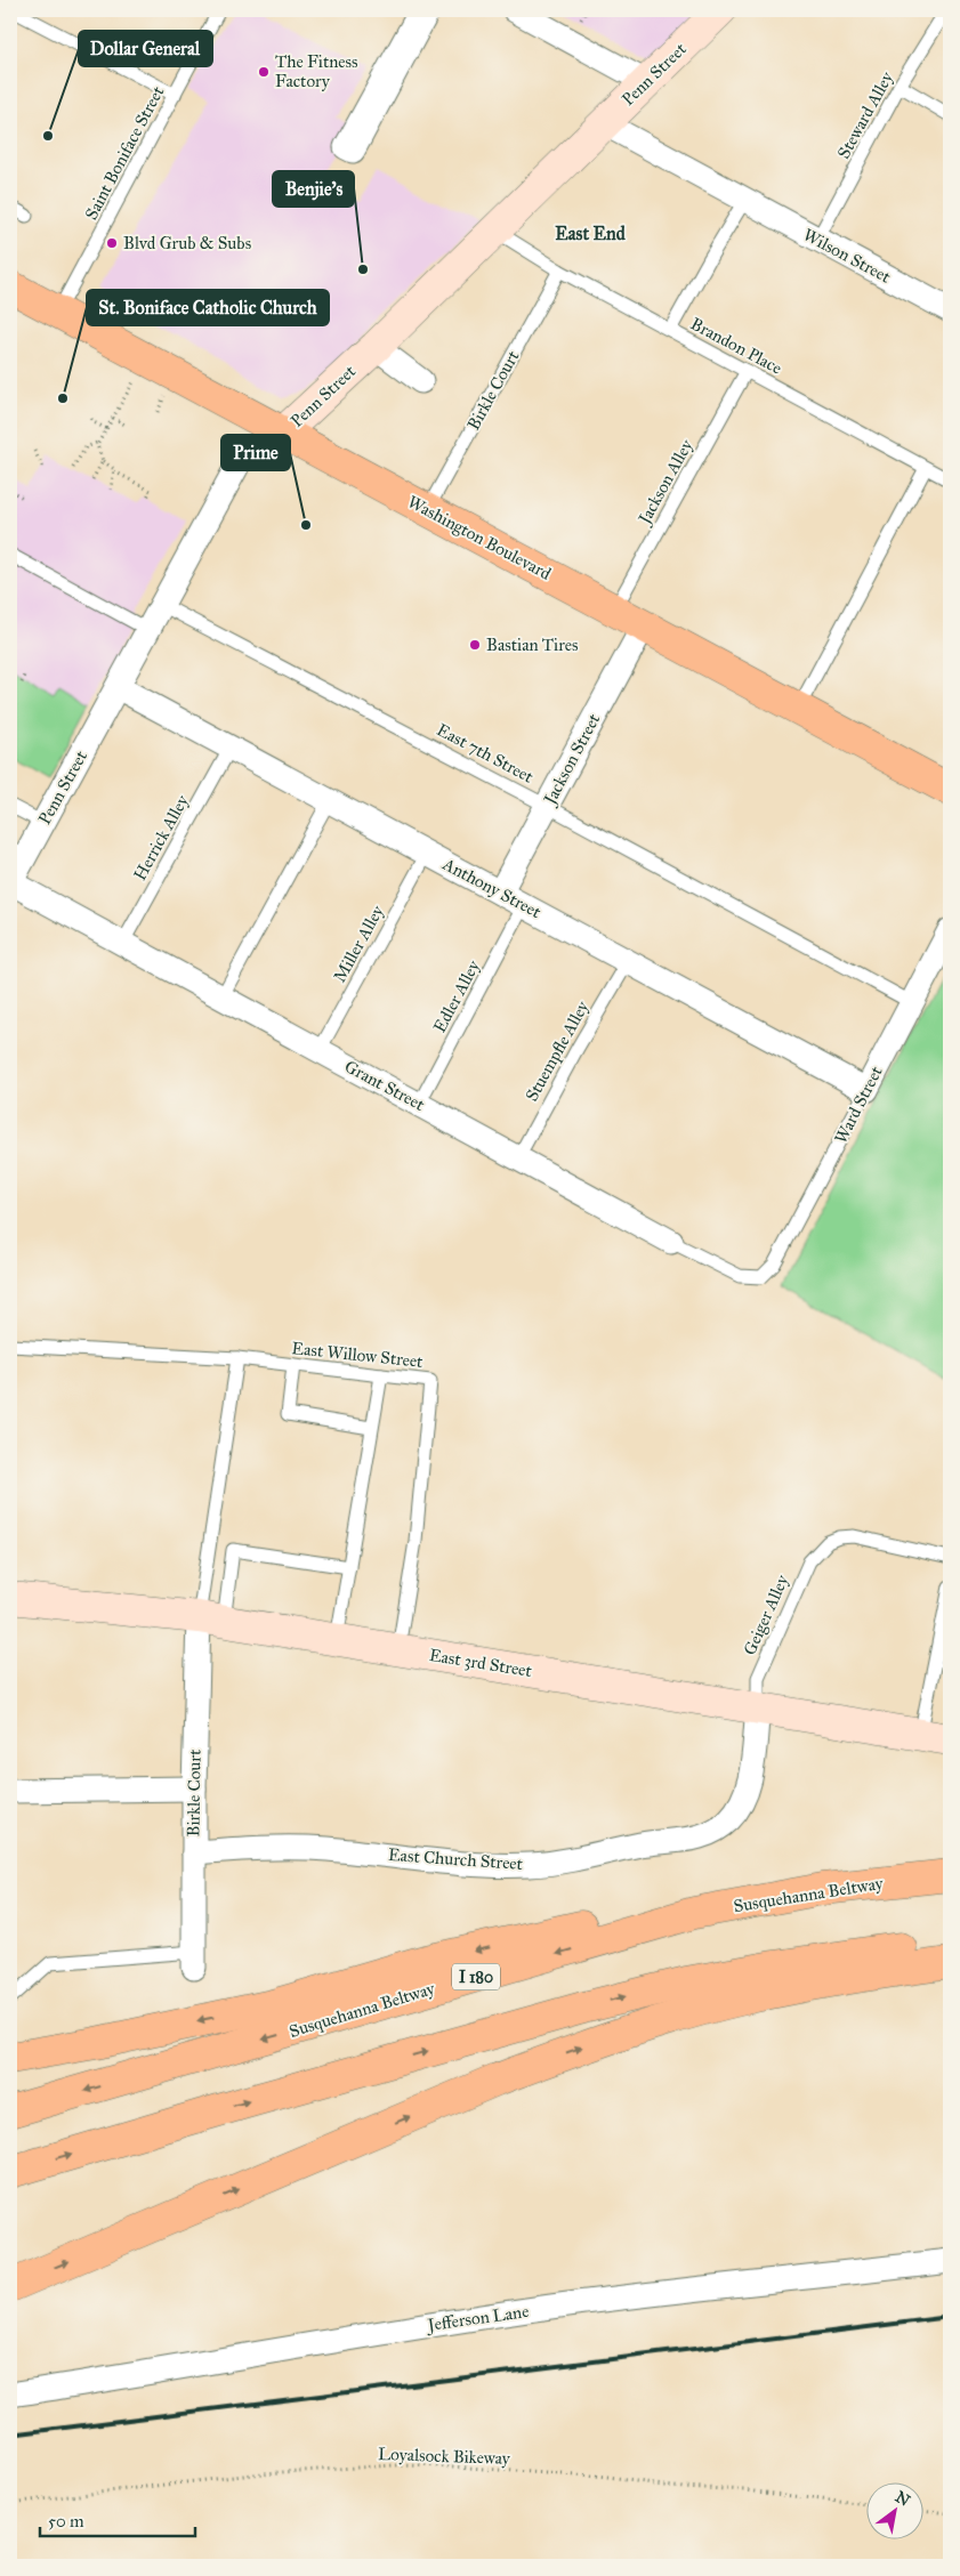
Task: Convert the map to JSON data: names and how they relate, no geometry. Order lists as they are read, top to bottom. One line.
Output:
{"streets":{"main road":["Penn Street","Washington Boulevard","East 3rd Street","Susquehanna Beltway","I 180"],"street":["Wilson Street","Birkle Court","Jackson Street","Anthony Street","Grant Street","Ward Street","East Church Street","Jefferson Lane"],"lane":["Steward Alley","Saint Boniface Street","Brandon Place","Jackson Alley","East 7th Street","Herrick Alley","Miller Alley","Edler Alley","Stuempfle Alley","East Willow Street","Geiger Alley"],"path":["Loyalsock Bikeway"]},"crossings":[["Penn Street","Wilson Street"],["Penn Street","Washington Boulevard"],["Penn Street","East 7th Street"],["Penn Street","Anthony Street"],["Penn Street","Grant Street"],["Steward Alley","Wilson Street"],["Saint Boniface Street","Washington Boulevard"],["Brandon Place","Birkle Court"],["Brandon Place","Jackson Alley"],["Birkle Court","Washington Boulevard"],["Birkle Court","East 3rd Street"],["Birkle Court","East Church Street"],["Jackson Alley","Washington Boulevard"],["Washington Boulevard","Jackson Street"],["East 7th Street","Jackson Street"],["East 7th Street","Ward Street"],["Jackson Street","Anthony Street"],["Herrick Alley","Anthony Street"],["Herrick Alley","Grant Street"],["Anthony Street","Miller Alley"],["Anthony Street","Edler Alley"],["Anthony Street","Stuempfle Alley"],["Anthony Street","Ward Street"],["Miller Alley","Grant Street"],["Edler Alley","Grant Street"],["Stuempfle Alley","Grant Street"],["Grant Street","Ward Street"],["East Willow Street","East 3rd Street"],["Geiger Alley","East 3rd Street"],["Geiger Alley","East Church Street"],["East 3rd Street","East Church Street"]],"districts":["East End"],"places":["The Fitness Factory","Dollar General","Blvd Grub & Subs","Benjie's","St. Boniface Catholic Church","Prime","Bastian Tires"],"scale_bar":"50 m","north":"top right"}
